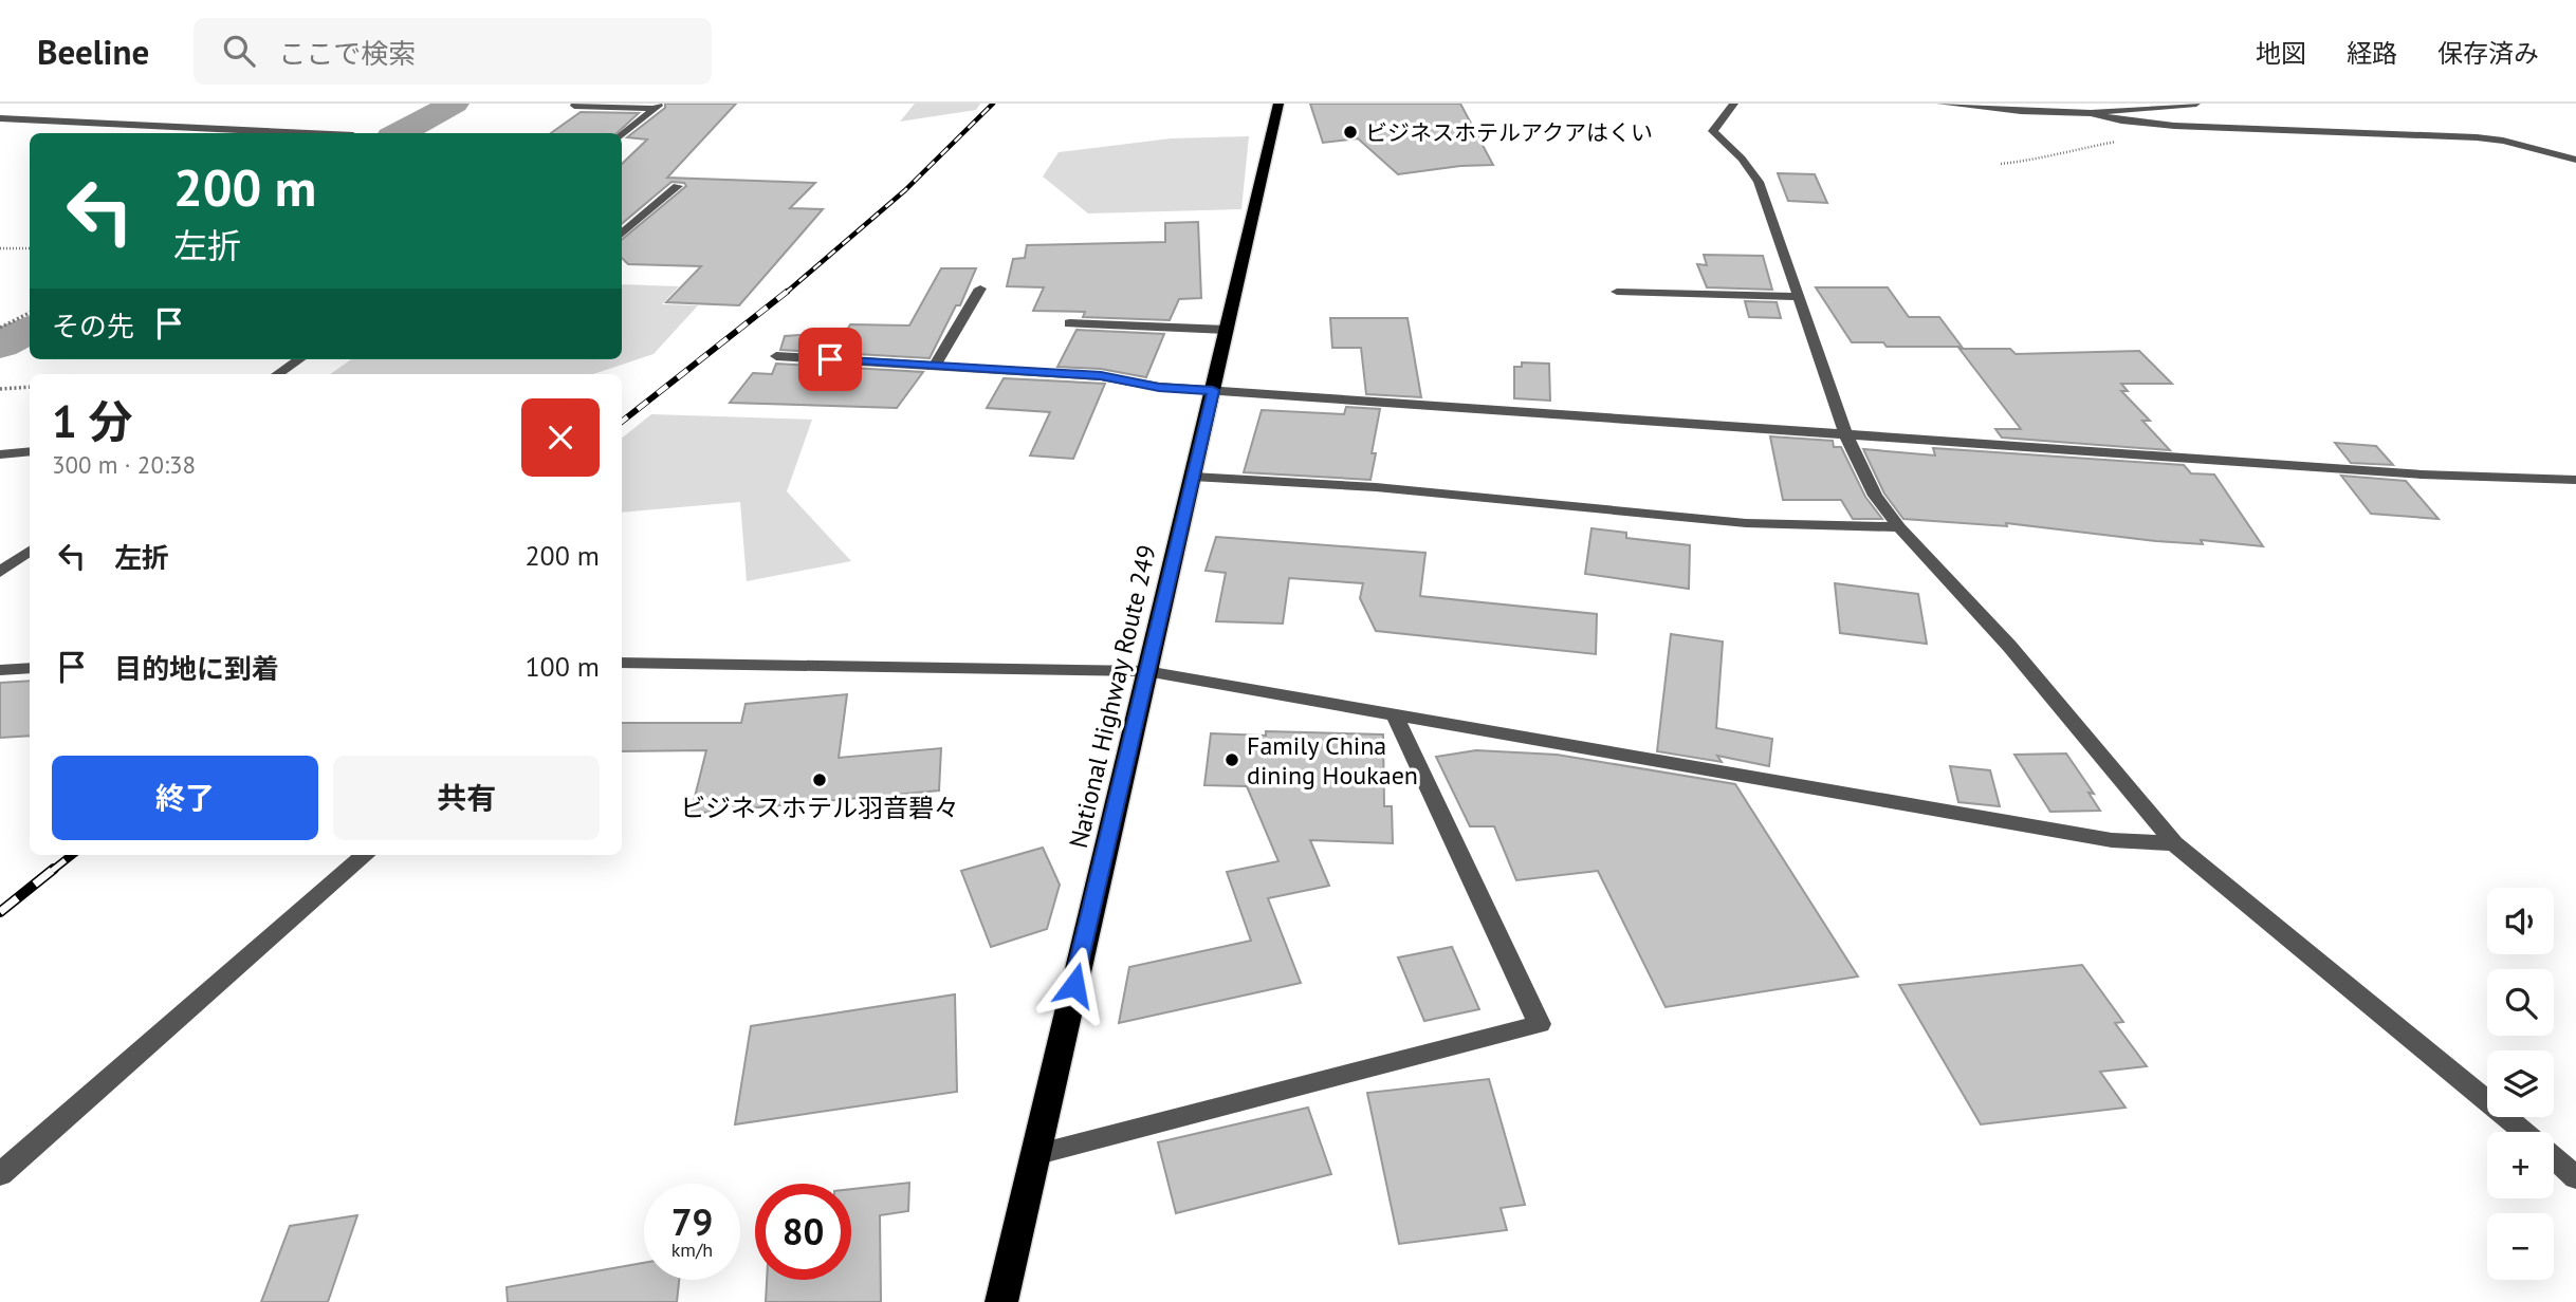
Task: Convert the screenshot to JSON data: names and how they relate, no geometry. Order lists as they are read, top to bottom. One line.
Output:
{"streets":{"highway":["National Highway Route 249"]},"places":["ビジネスホテルアクアはくい","Family China dining Houkaen","ビジネスホテル羽音碧々"],"page":{"header":"Beeline","search":"ここで検索","nav":["地図","経路","保存済み"],"turn":["200 m","左折"],"then":"その先","heading":["1 分","300 m · 20:38"],"list":[{"name":"左折","value":"200 m"},{"name":"目的地に到着","value":"100 m"}],"buttons":["終了","共有"],"map_buttons":["+","−"],"speed":"79 km/h","limit":"80"}}
